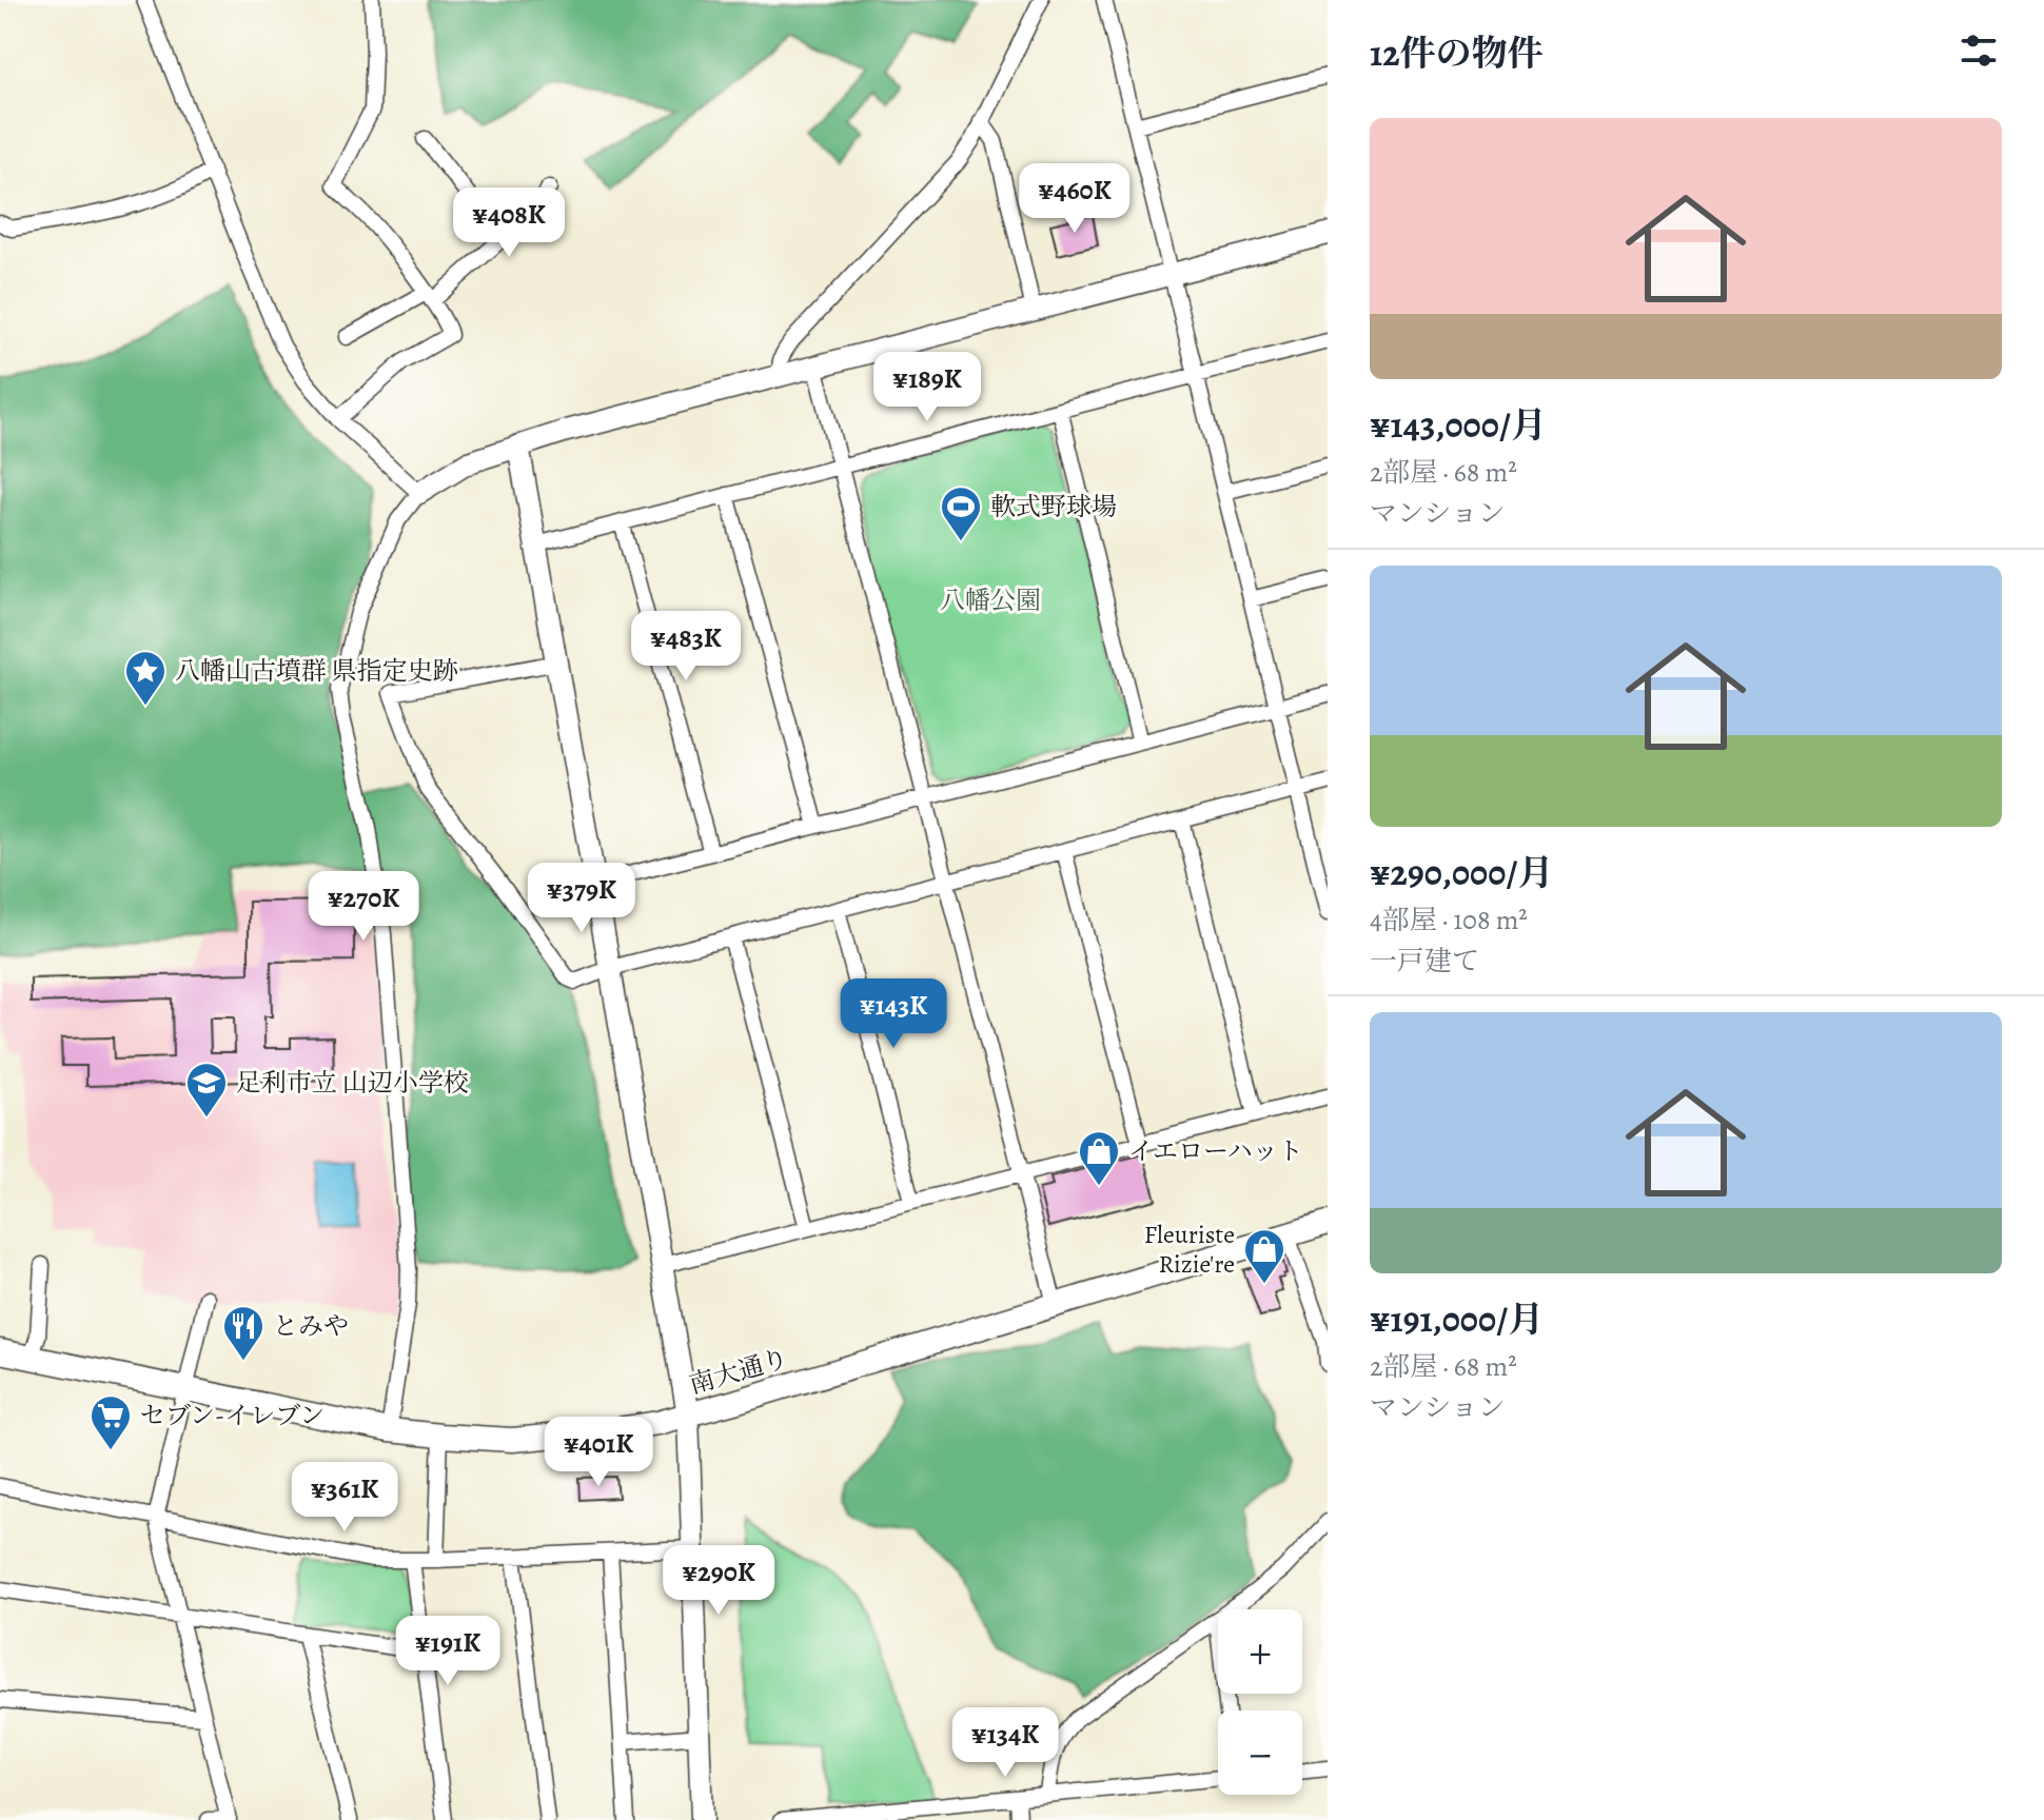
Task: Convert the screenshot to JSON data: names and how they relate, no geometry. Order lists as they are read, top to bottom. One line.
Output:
{"streets":{"main road":["南大通り"]},"parks":["八幡公園"],"places":{"sports":["軟式野球場"],"place":["八幡山古墳群 県指定史跡"],"school or university":["足利市立 山辺小学校"],"shop":["イエローハット","Fleuriste Rizie're"],"restaurant":["とみや"],"supermarket":["セブン-イレブン"]},"page":{"heading":"12件の物件","list":[{"name":"¥143,000/月","note":"2部屋 · 68 m² · マンション"},{"name":"¥290,000/月","note":"4部屋 · 108 m² · 一戸建て"},{"name":"¥191,000/月","note":"2部屋 · 68 m² · マンション"}],"price":["¥460K","¥408K","¥189K","¥483K","¥379K","¥270K","¥143K","¥401K","¥361K","¥290K","¥191K","¥134K"],"map_buttons":["+","−"]}}
